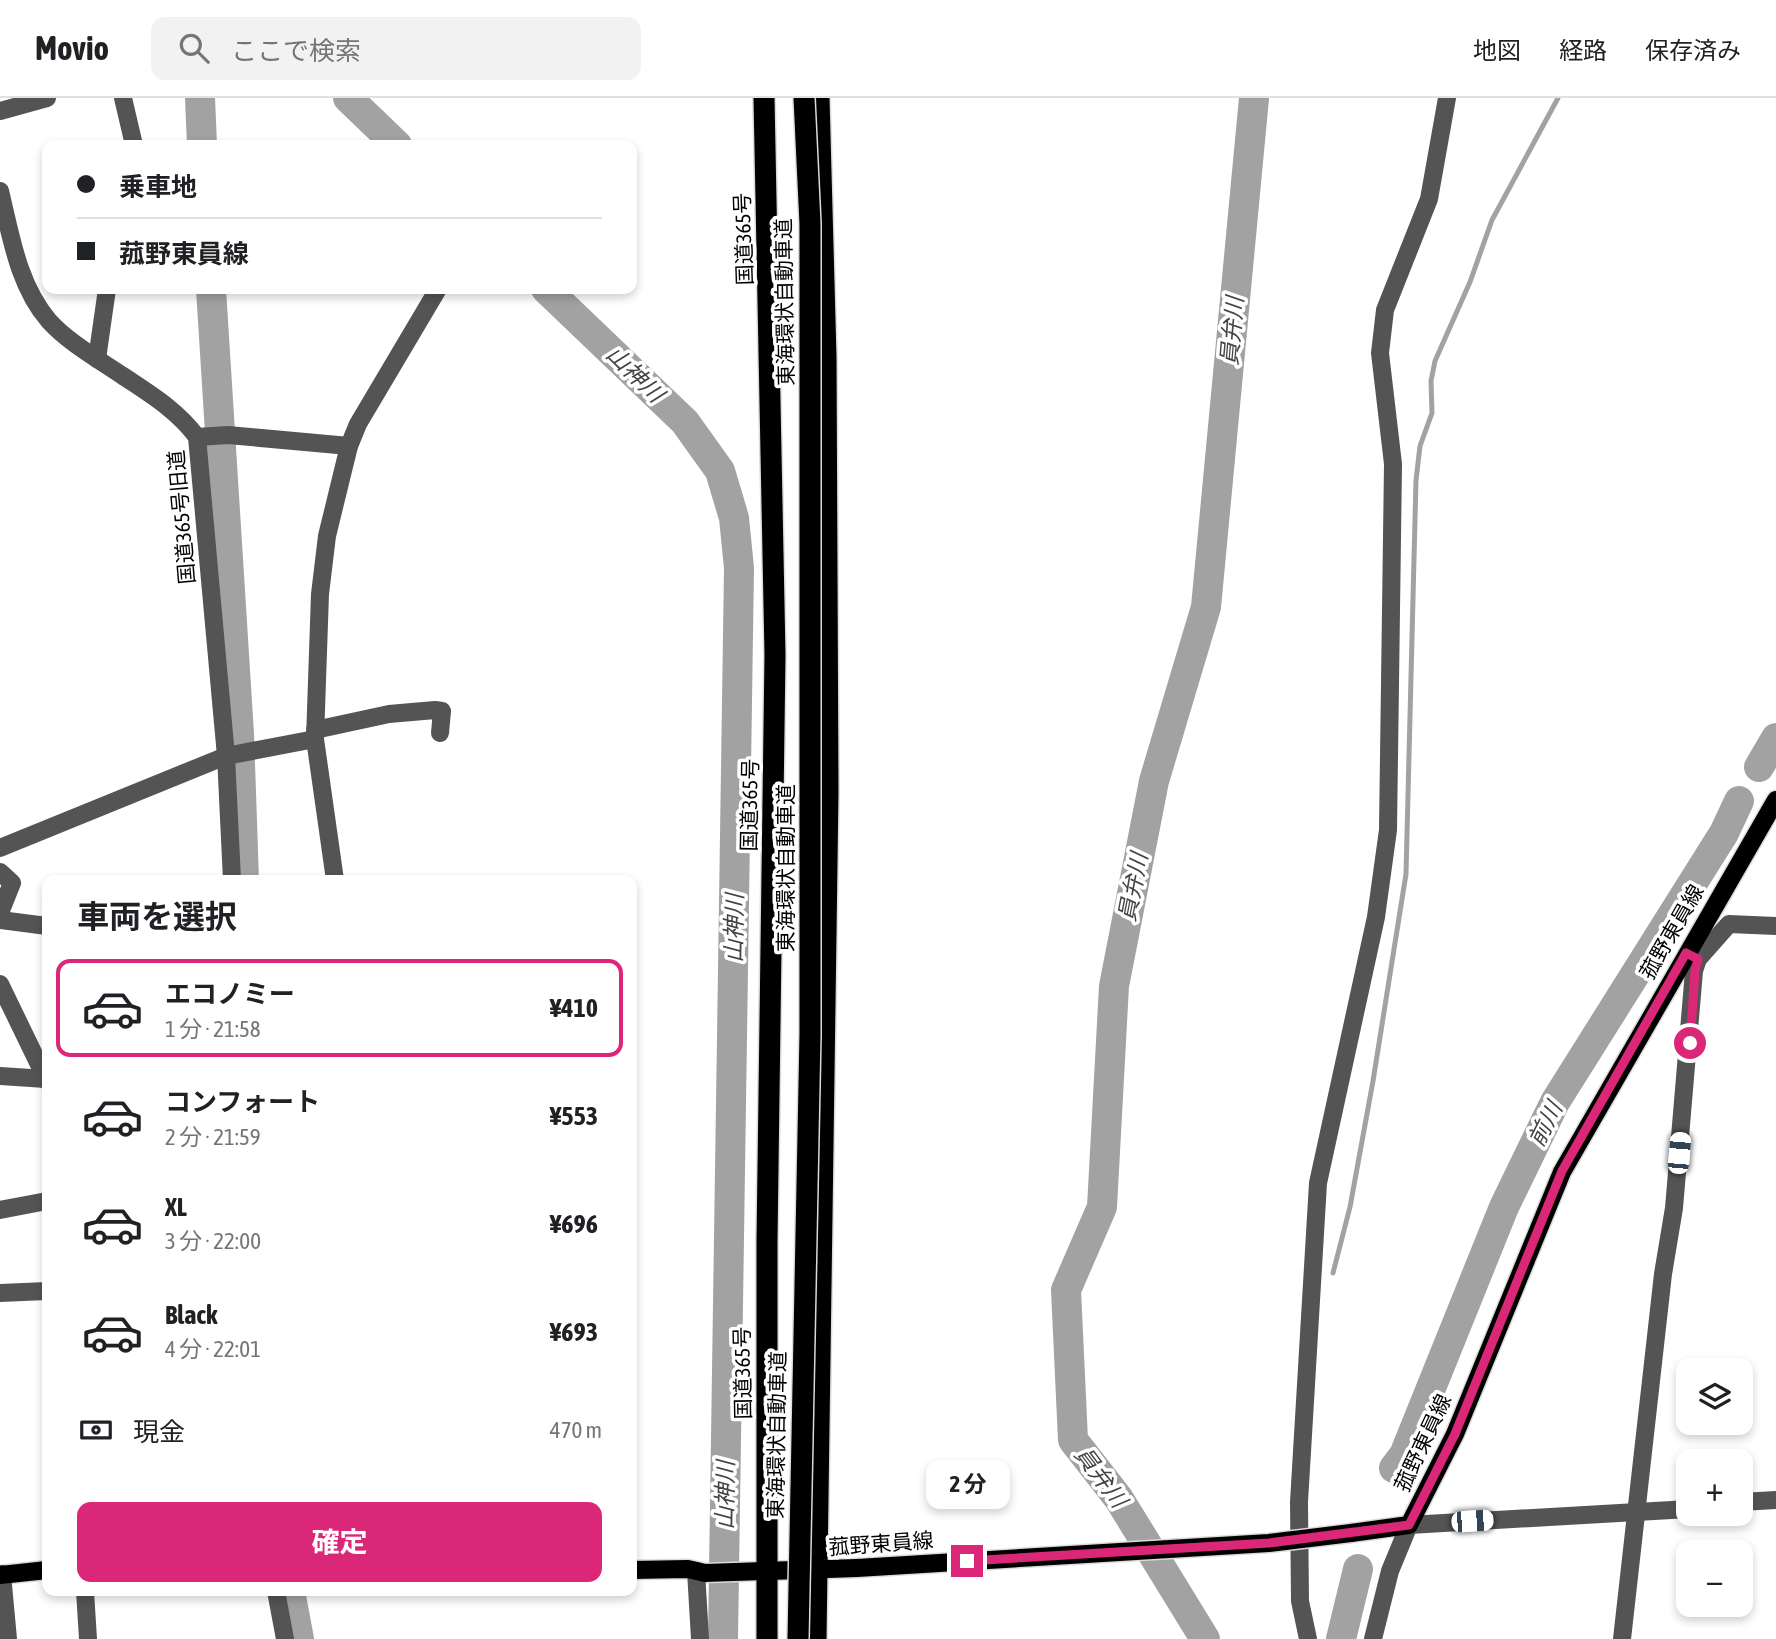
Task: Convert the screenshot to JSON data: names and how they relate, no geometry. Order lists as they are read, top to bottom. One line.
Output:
{"streets":{"highway":["国道365号","東海環状自動車道"],"main road":["菰野東員線"],"street":["国道365号旧道"]},"crossings":[["国道365号","菰野東員線"]],"water":["員弁川","山神川","前川"],"page":{"header":"Movio","search":"ここで検索","nav":["地図","経路","保存済み"],"banner":["乗車地","菰野東員線"],"heading":"車両を選択","list":[{"name":"エコノミー","note":"1 分 · 21:58","value":"¥410"},{"name":"コンフォート","note":"2 分 · 21:59","value":"¥553"},{"name":"XL","note":"3 分 · 22:00","value":"¥696"},{"name":"Black","note":"4 分 · 22:01","value":"¥693"}],"map_buttons":["+","−"],"pay":["現金","470 m"],"bubble":"2 分","buttons":"確定"}}
